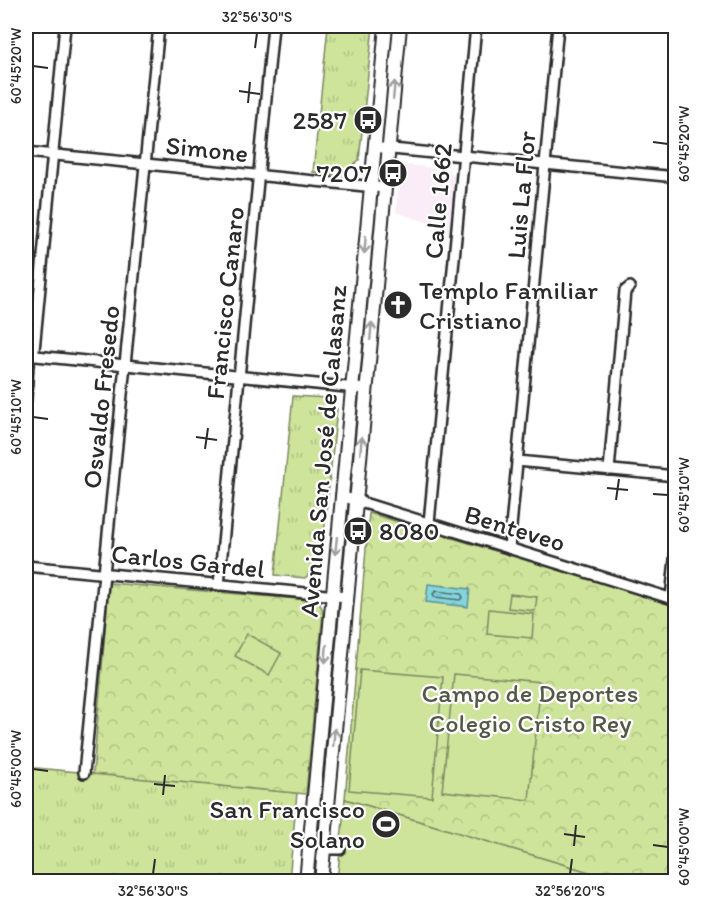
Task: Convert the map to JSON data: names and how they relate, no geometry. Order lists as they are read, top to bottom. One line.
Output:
{"streets":{"main road":["Avenida San José de Calasanz"],"street":["Simone","Luis La Flor","Calle 1662","Francisco Canaro","Osvaldo Fresedo","Benteveo","Carlos Gardel"]},"crossings":[["Simone","Francisco Canaro"],["Simone","Osvaldo Fresedo"],["Simone","Avenida San José de Calasanz"],["Luis La Flor","Benteveo"],["Calle 1662","Benteveo"],["Francisco Canaro","Carlos Gardel"],["Osvaldo Fresedo","Carlos Gardel"],["Avenida San José de Calasanz","Benteveo"],["Avenida San José de Calasanz","Carlos Gardel"]],"parks":["Campo de Deportes Colegio Cristo Rey"],"places":{"bus stop":["2587","7207","8080"],"church":["Templo Familiar Cristiano"],"sports":["San Francisco Solano"]},"coordinates":["32°56'30\"S","60°45'20\"W","60°45'10\"W","60°45'00\"W","32°56'20\"S"]}
